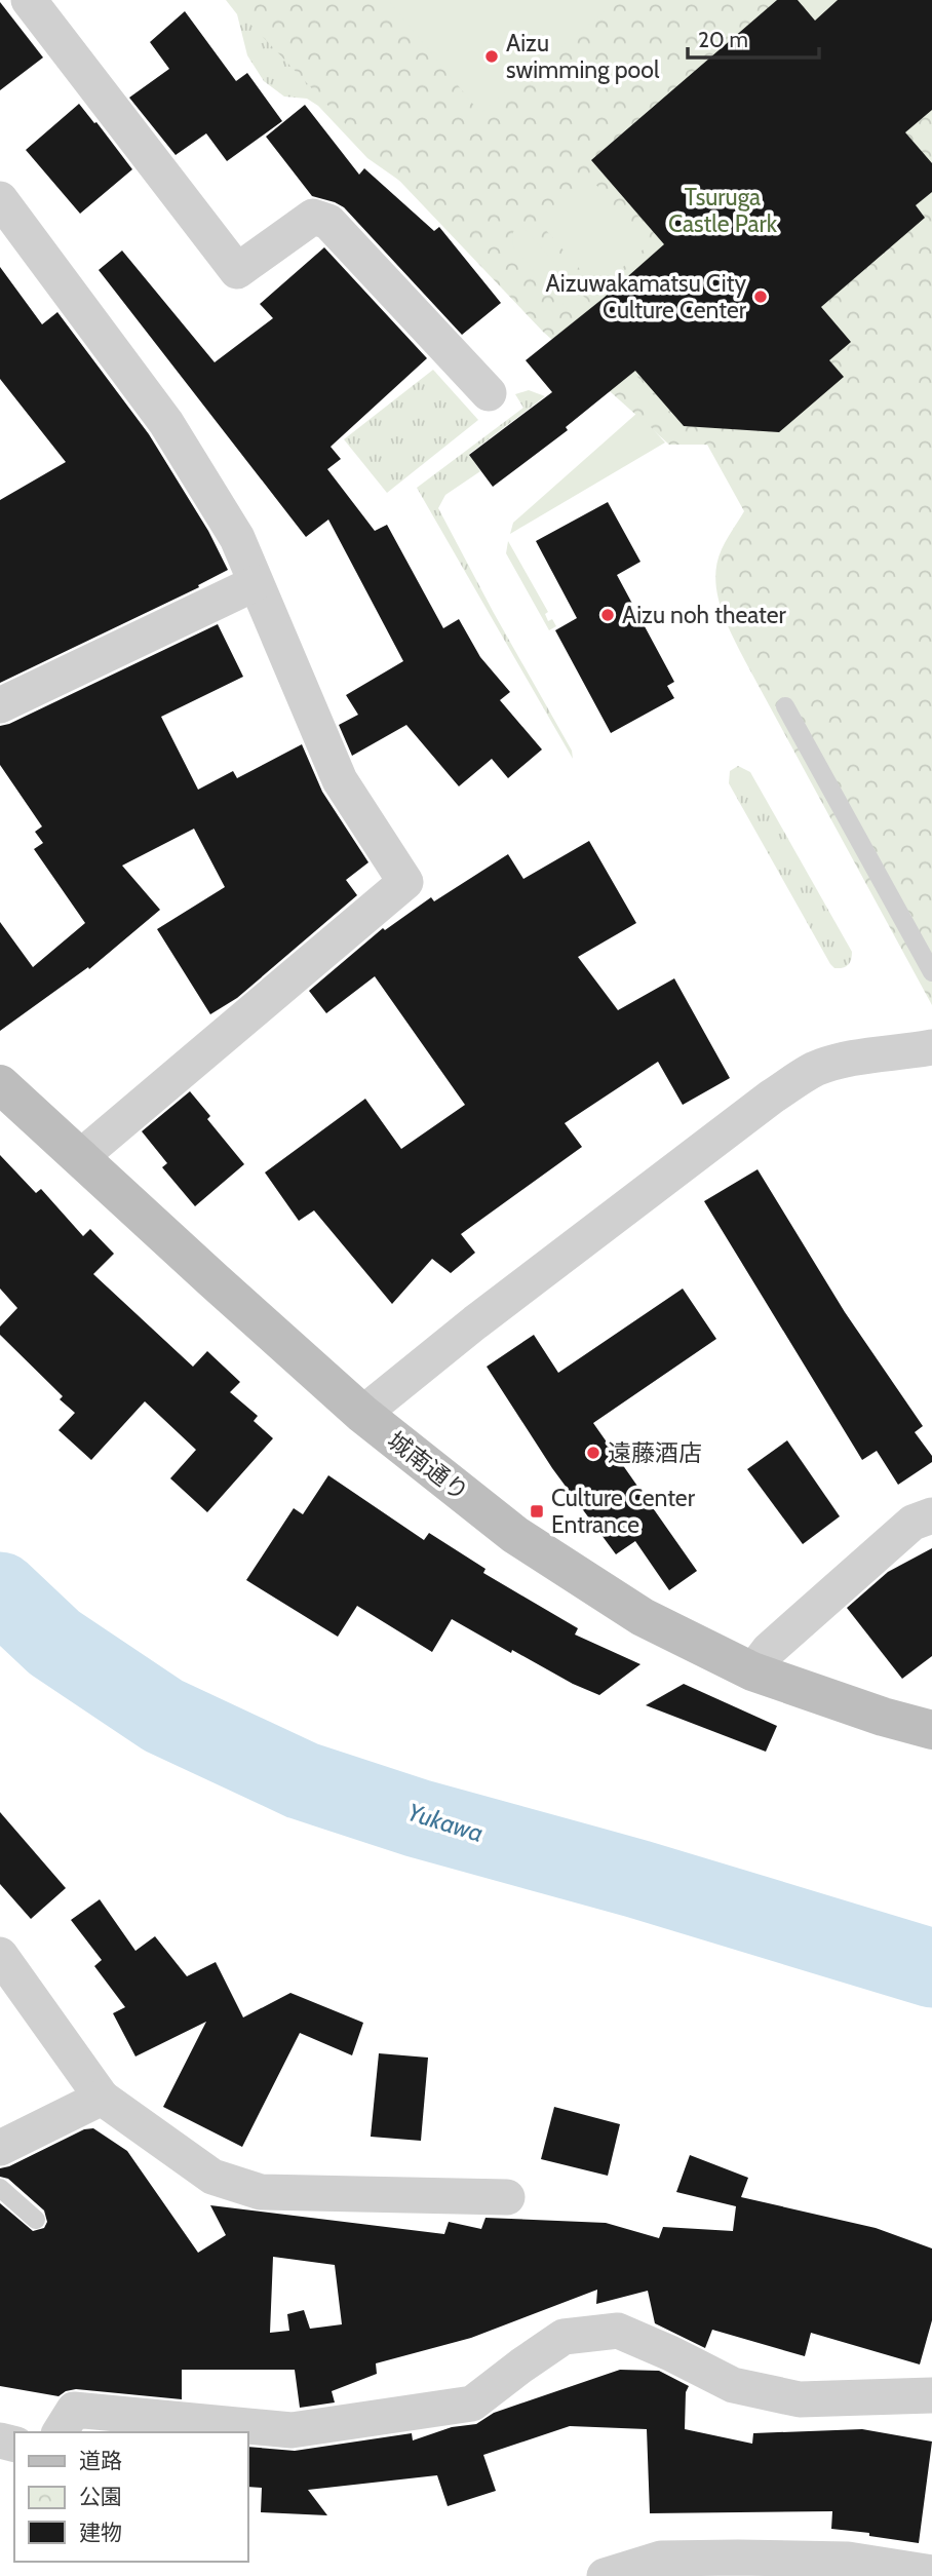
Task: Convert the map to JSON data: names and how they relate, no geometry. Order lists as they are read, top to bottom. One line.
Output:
{"streets":{"street":["城南通り"]},"water":["Yukawa"],"parks":["Tsuruga Castle Park"],"places":{"other":["Aizu swimming pool","Aizuwakamatsu City Culture Center","Aizu noh theater","遠藤酒店"],"transit":["Culture Center Entrance"]},"legend":["道路","公園","建物"],"scale_bar":"20 m"}
